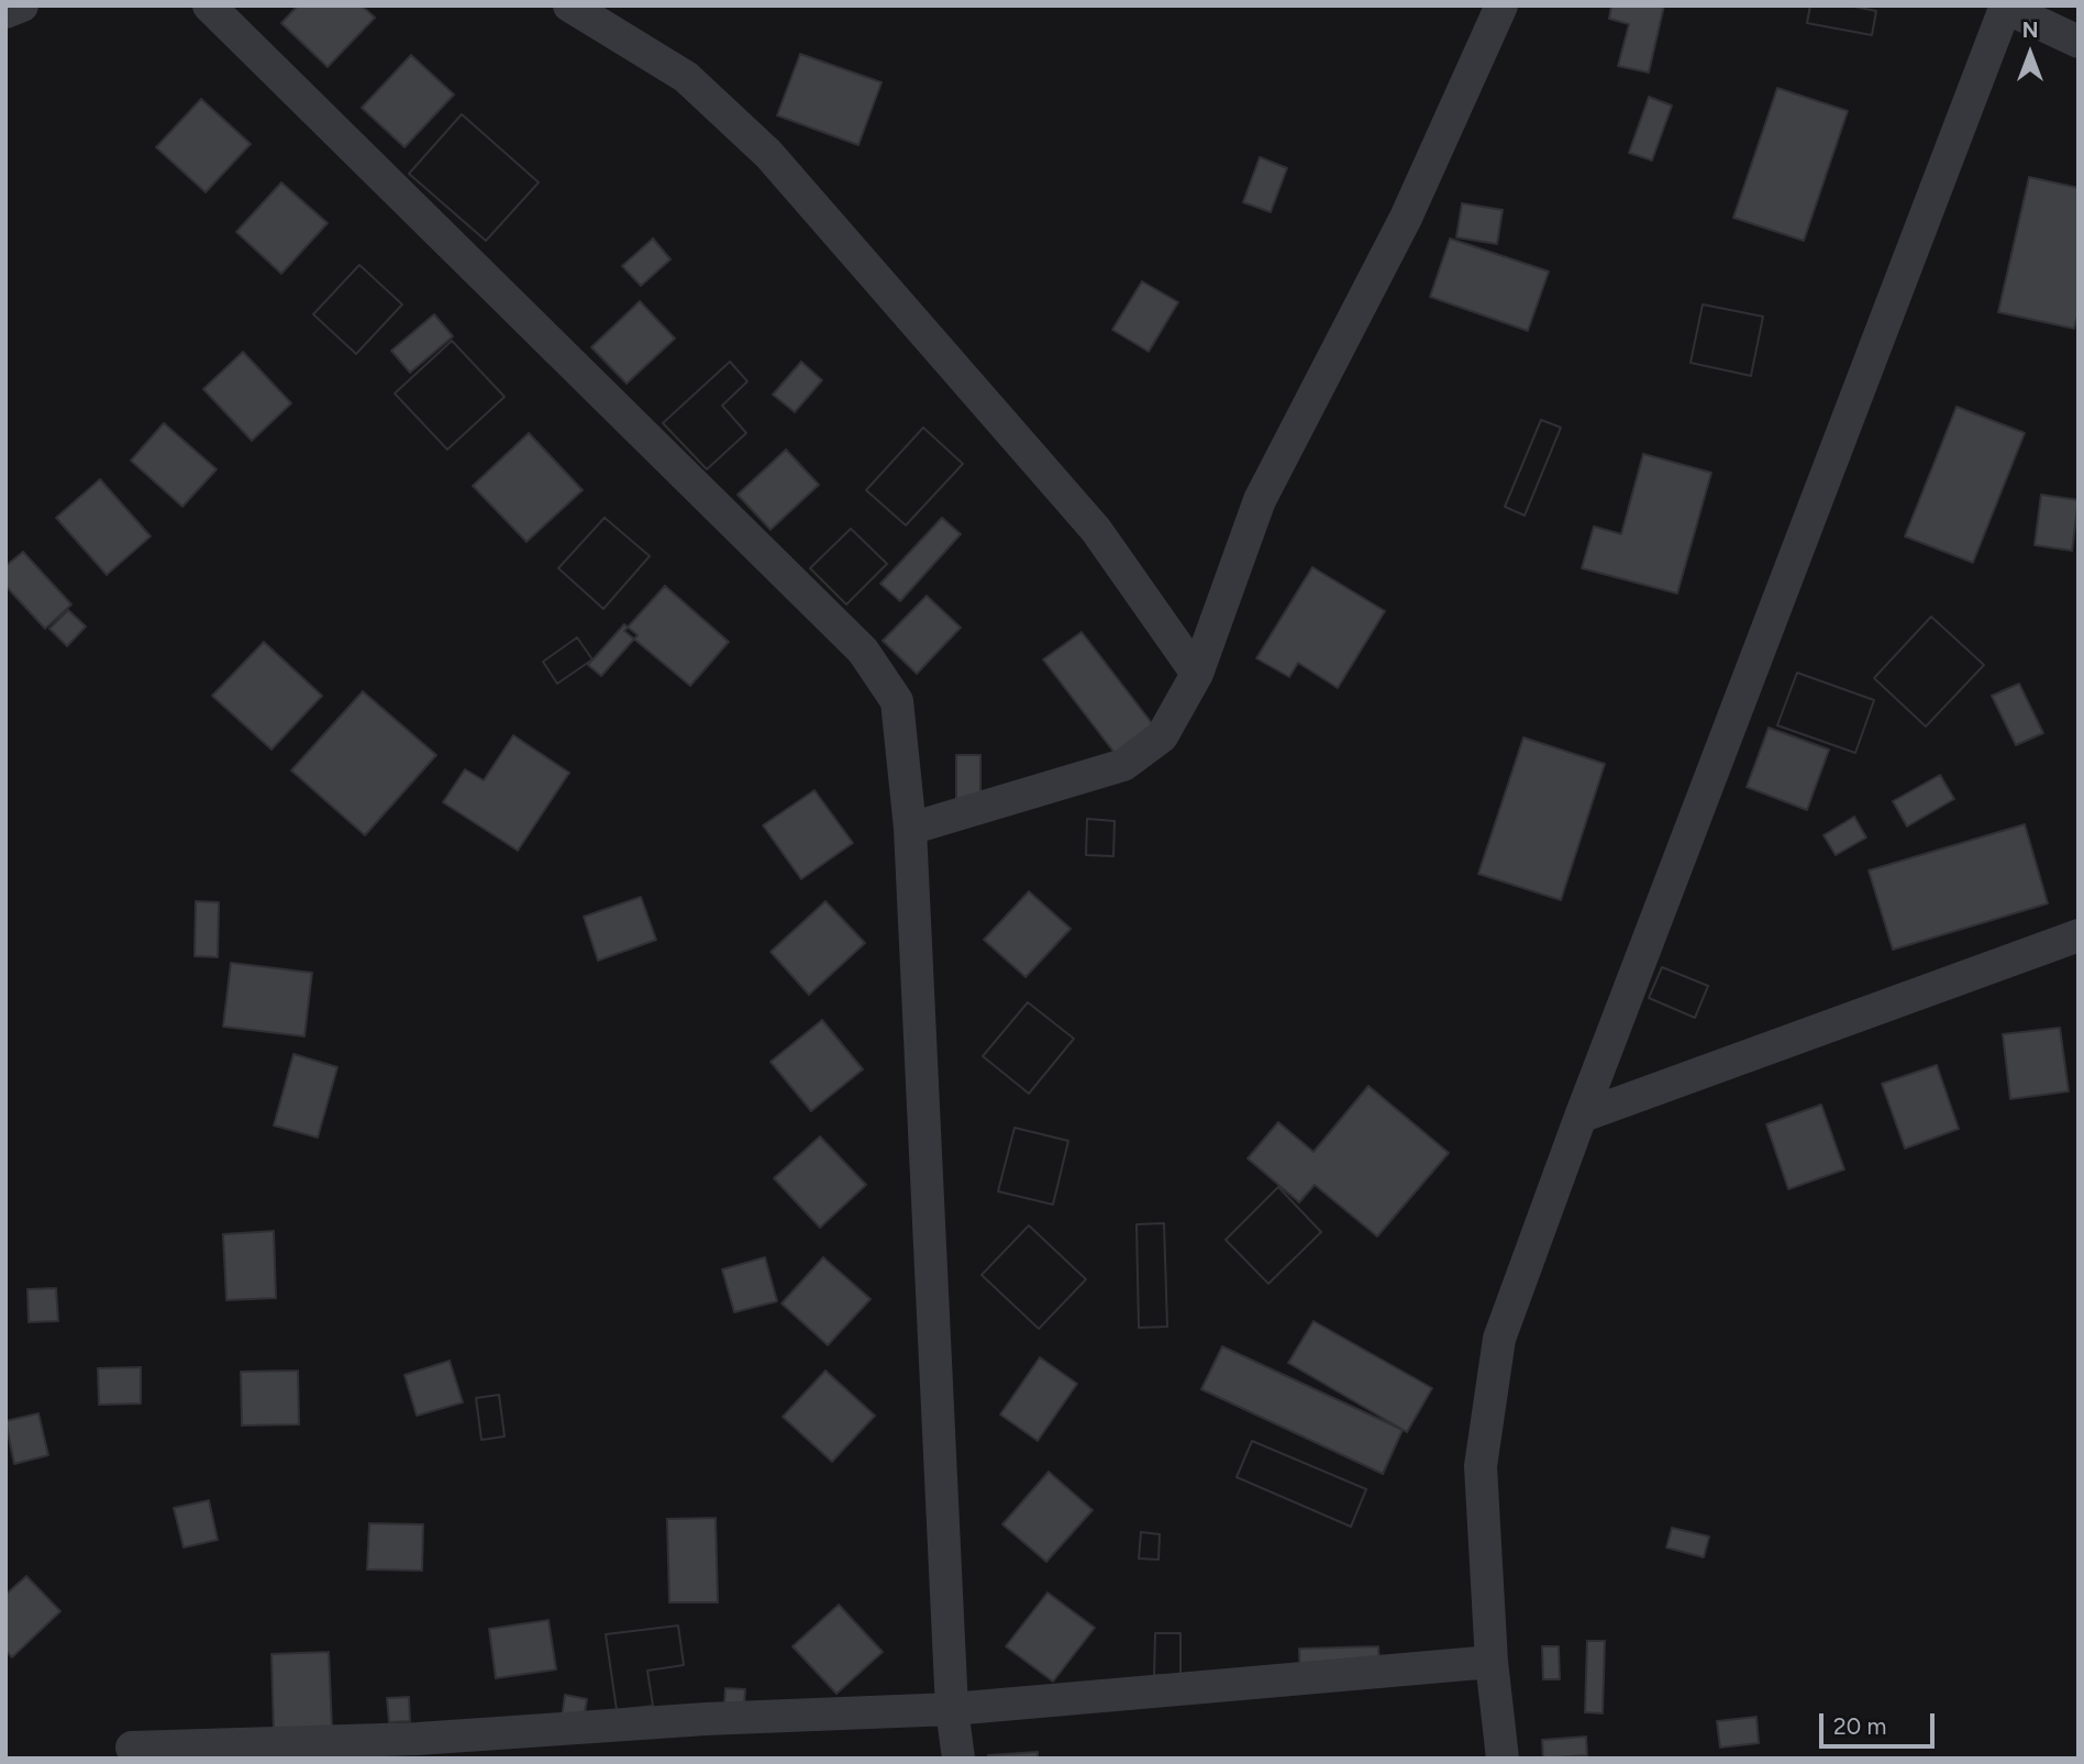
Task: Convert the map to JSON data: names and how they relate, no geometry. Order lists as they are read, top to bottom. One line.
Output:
{"scale_bar":"20 m","north":"top"}
